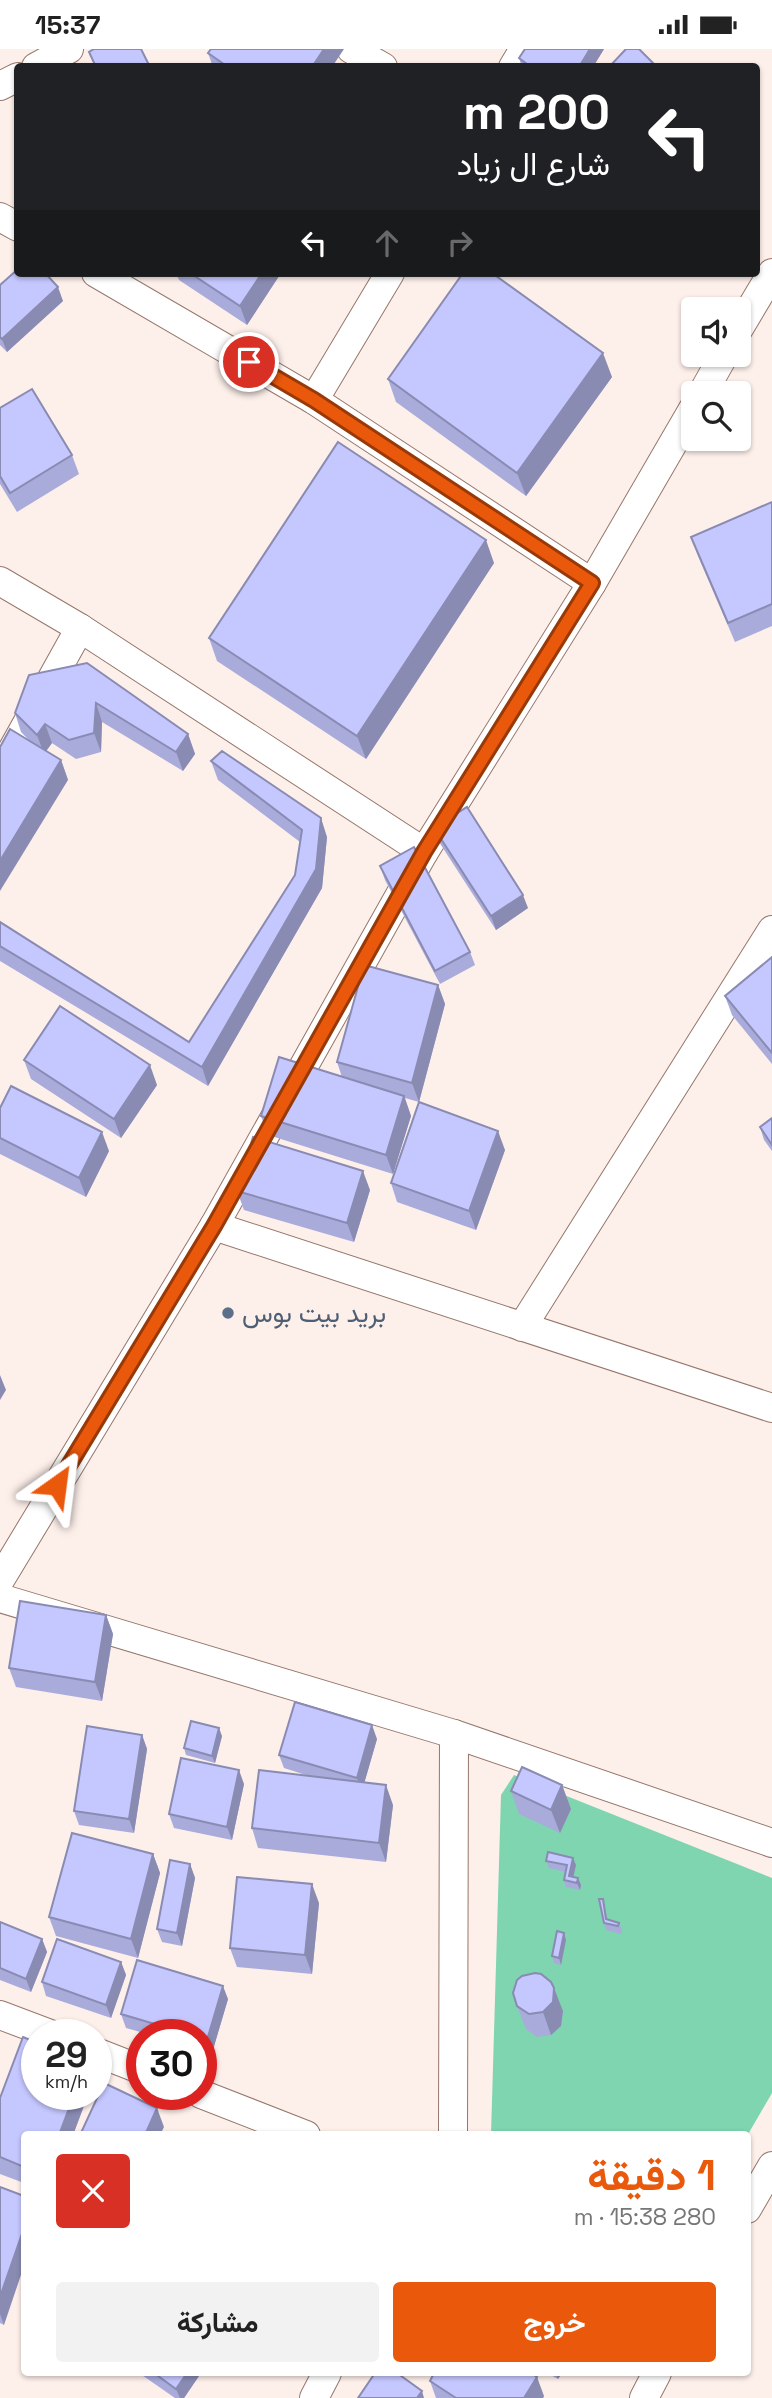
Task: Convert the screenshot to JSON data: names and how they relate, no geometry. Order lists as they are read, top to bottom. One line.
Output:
{"places":["بريد بيت بوس"],"page":{"status":"15:37","turn":["200 m","شارع ال زياد"],"speed":"29 km/h","limit":"30","heading":["1 دقيقة","280 m · 15:38"],"buttons":["خروج","مشاركة"]}}
